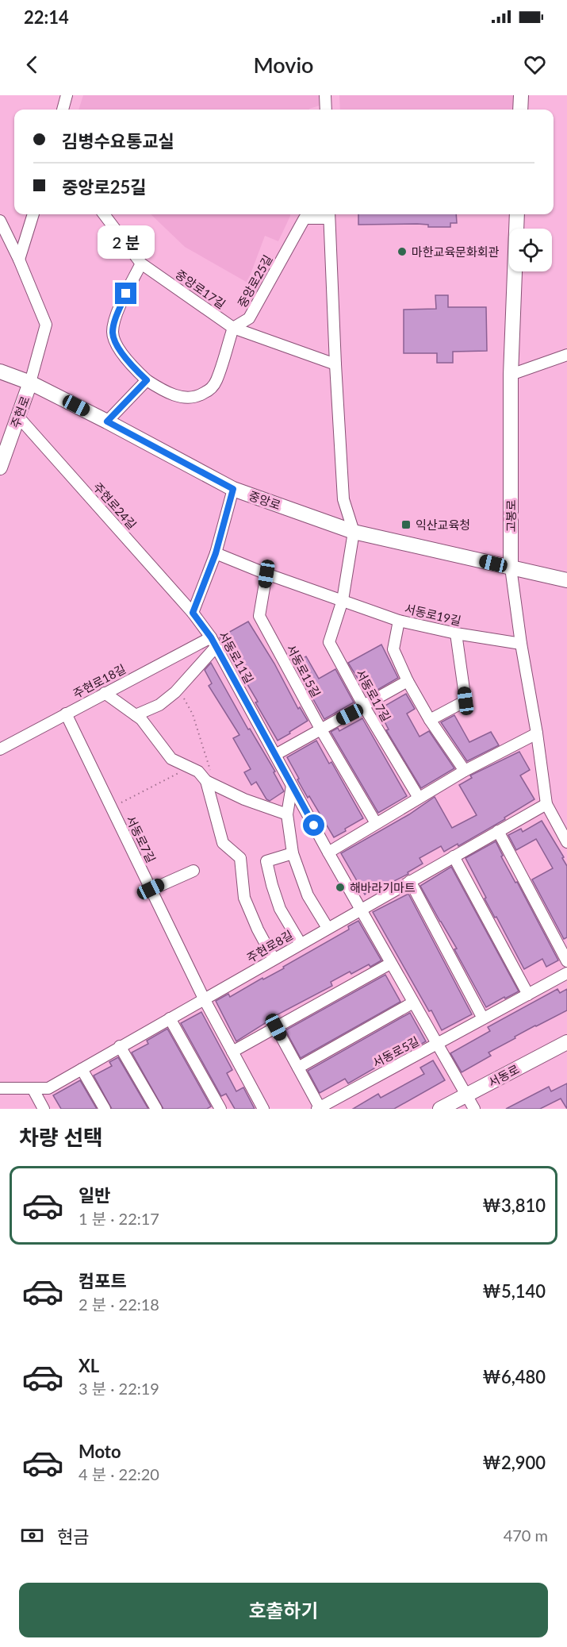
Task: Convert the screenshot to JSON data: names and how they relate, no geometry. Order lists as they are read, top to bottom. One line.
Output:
{"streets":{"street":["중앙로25길","중앙로17길","주현로","중앙로","주현로24길","고봉로","서동로19길","서동로11길","서동로15길","주현로18길","서동로17길","서동로7길","주현로8길","서동로5길","서동로"]},"crossings":[["중앙로25길","중앙로17길"],["주현로","중앙로"],["주현로","주현로24길"],["중앙로","고봉로"],["주현로24길","서동로11길"],["고봉로","서동로19길"],["고봉로","주현로8길"],["서동로19길","서동로15길"],["서동로19길","서동로17길"],["서동로11길","주현로18길"],["서동로11길","주현로8길"],["서동로11길","서동로5길"],["서동로11길","서동로"],["주현로18길","서동로7길"],["서동로7길","주현로8길"]],"places":{"other":["마한교육문화회관","해바라기마트"],"transit":["익산교육청"]},"page":{"status":"22:14","header":"Movio","banner":["김병수요통교실","중앙로25길"],"bubble":"2 분","heading":"차량 선택","list":[{"name":"일반","note":"1 분 · 22:17","value":"₩3,810"},{"name":"컴포트","note":"2 분 · 22:18","value":"₩5,140"},{"name":"XL","note":"3 분 · 22:19","value":"₩6,480"},{"name":"Moto","note":"4 분 · 22:20","value":"₩2,900"}],"pay":["현금","470 m"],"buttons":"호출하기"}}
